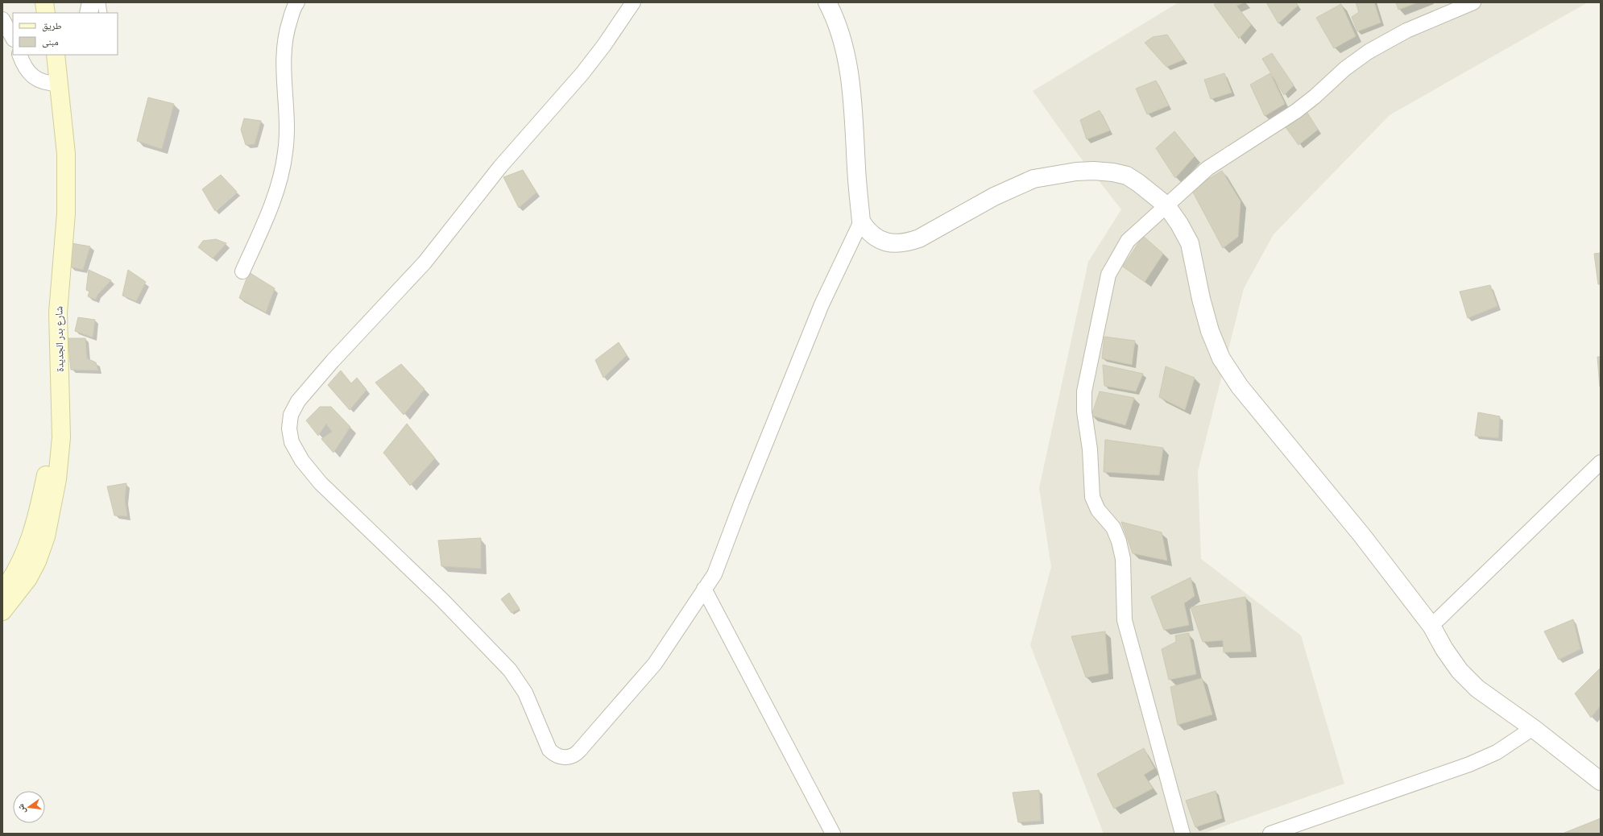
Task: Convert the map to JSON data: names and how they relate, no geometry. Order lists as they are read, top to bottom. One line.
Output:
{"streets":{"main road":["شارع بدر الجديدة"]},"legend":["طريق","مبنى"],"north":"left"}
